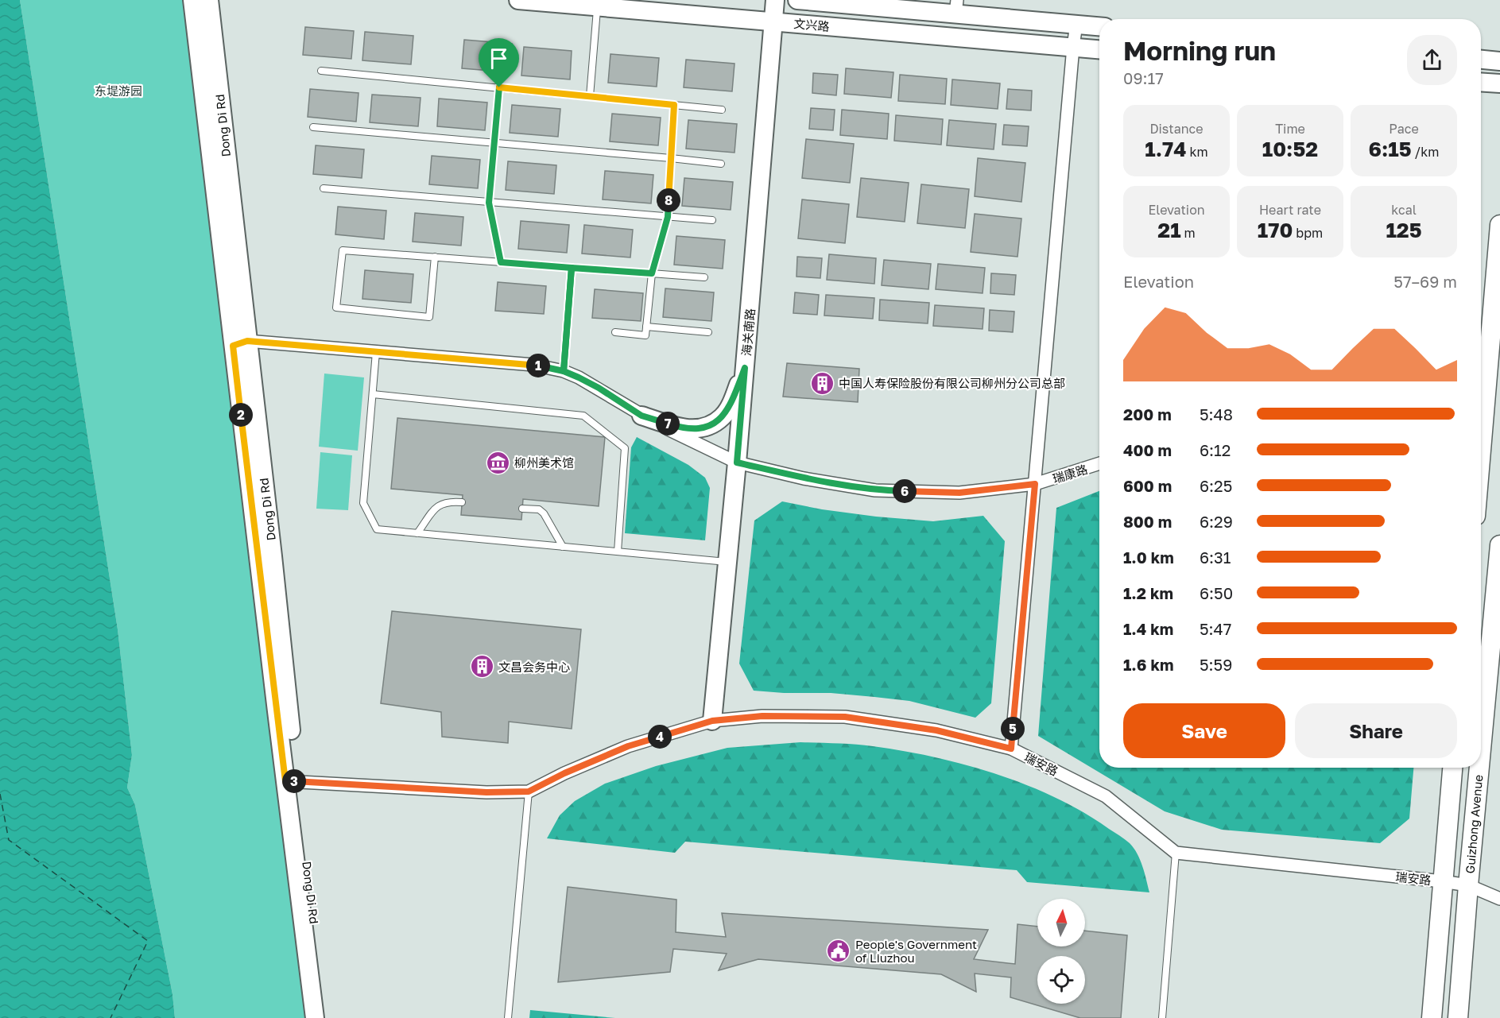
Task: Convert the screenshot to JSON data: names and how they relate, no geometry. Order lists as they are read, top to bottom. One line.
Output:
{"streets":{"main road":["文兴路","Dong Di Rd","海关南路","Guizhong Avenue"],"street":["瑞康路","瑞安路"]},"crossings":[["文兴路","海关南路"],["Dong Di Rd","瑞康路"],["Dong Di Rd","瑞安路"],["海关南路","瑞康路"],["海关南路","瑞安路"],["瑞安路","Guizhong Avenue"]],"parks":["东堤游园"],"places":{"building":["中国人寿保险股份有限公司柳州分公司总部","文昌会务中心"],"museum":["柳州美术馆"],"public building":["People's Government of Liuzhou"]},"north":"top","page":{"heading":["Morning run","09:17"],"stats":[["Distance","1.74 km"],["Time","10:52"],["Pace","6:15 /km"],["Elevation","21 m"],["Heart rate","170 bpm"],["kcal","125"]],"pins":["8","1","2","7","6","5","4","3"],"chart":["Elevation","57–69 m"],"list":[{"name":"200 m","note":"5:48"},{"name":"400 m","note":"6:12"},{"name":"600 m","note":"6:25"},{"name":"800 m","note":"6:29"},{"name":"1.0 km","note":"6:31"},{"name":"1.2 km","note":"6:50"},{"name":"1.4 km","note":"5:47"},{"name":"1.6 km","note":"5:59"}],"buttons":["Save","Share"]}}
